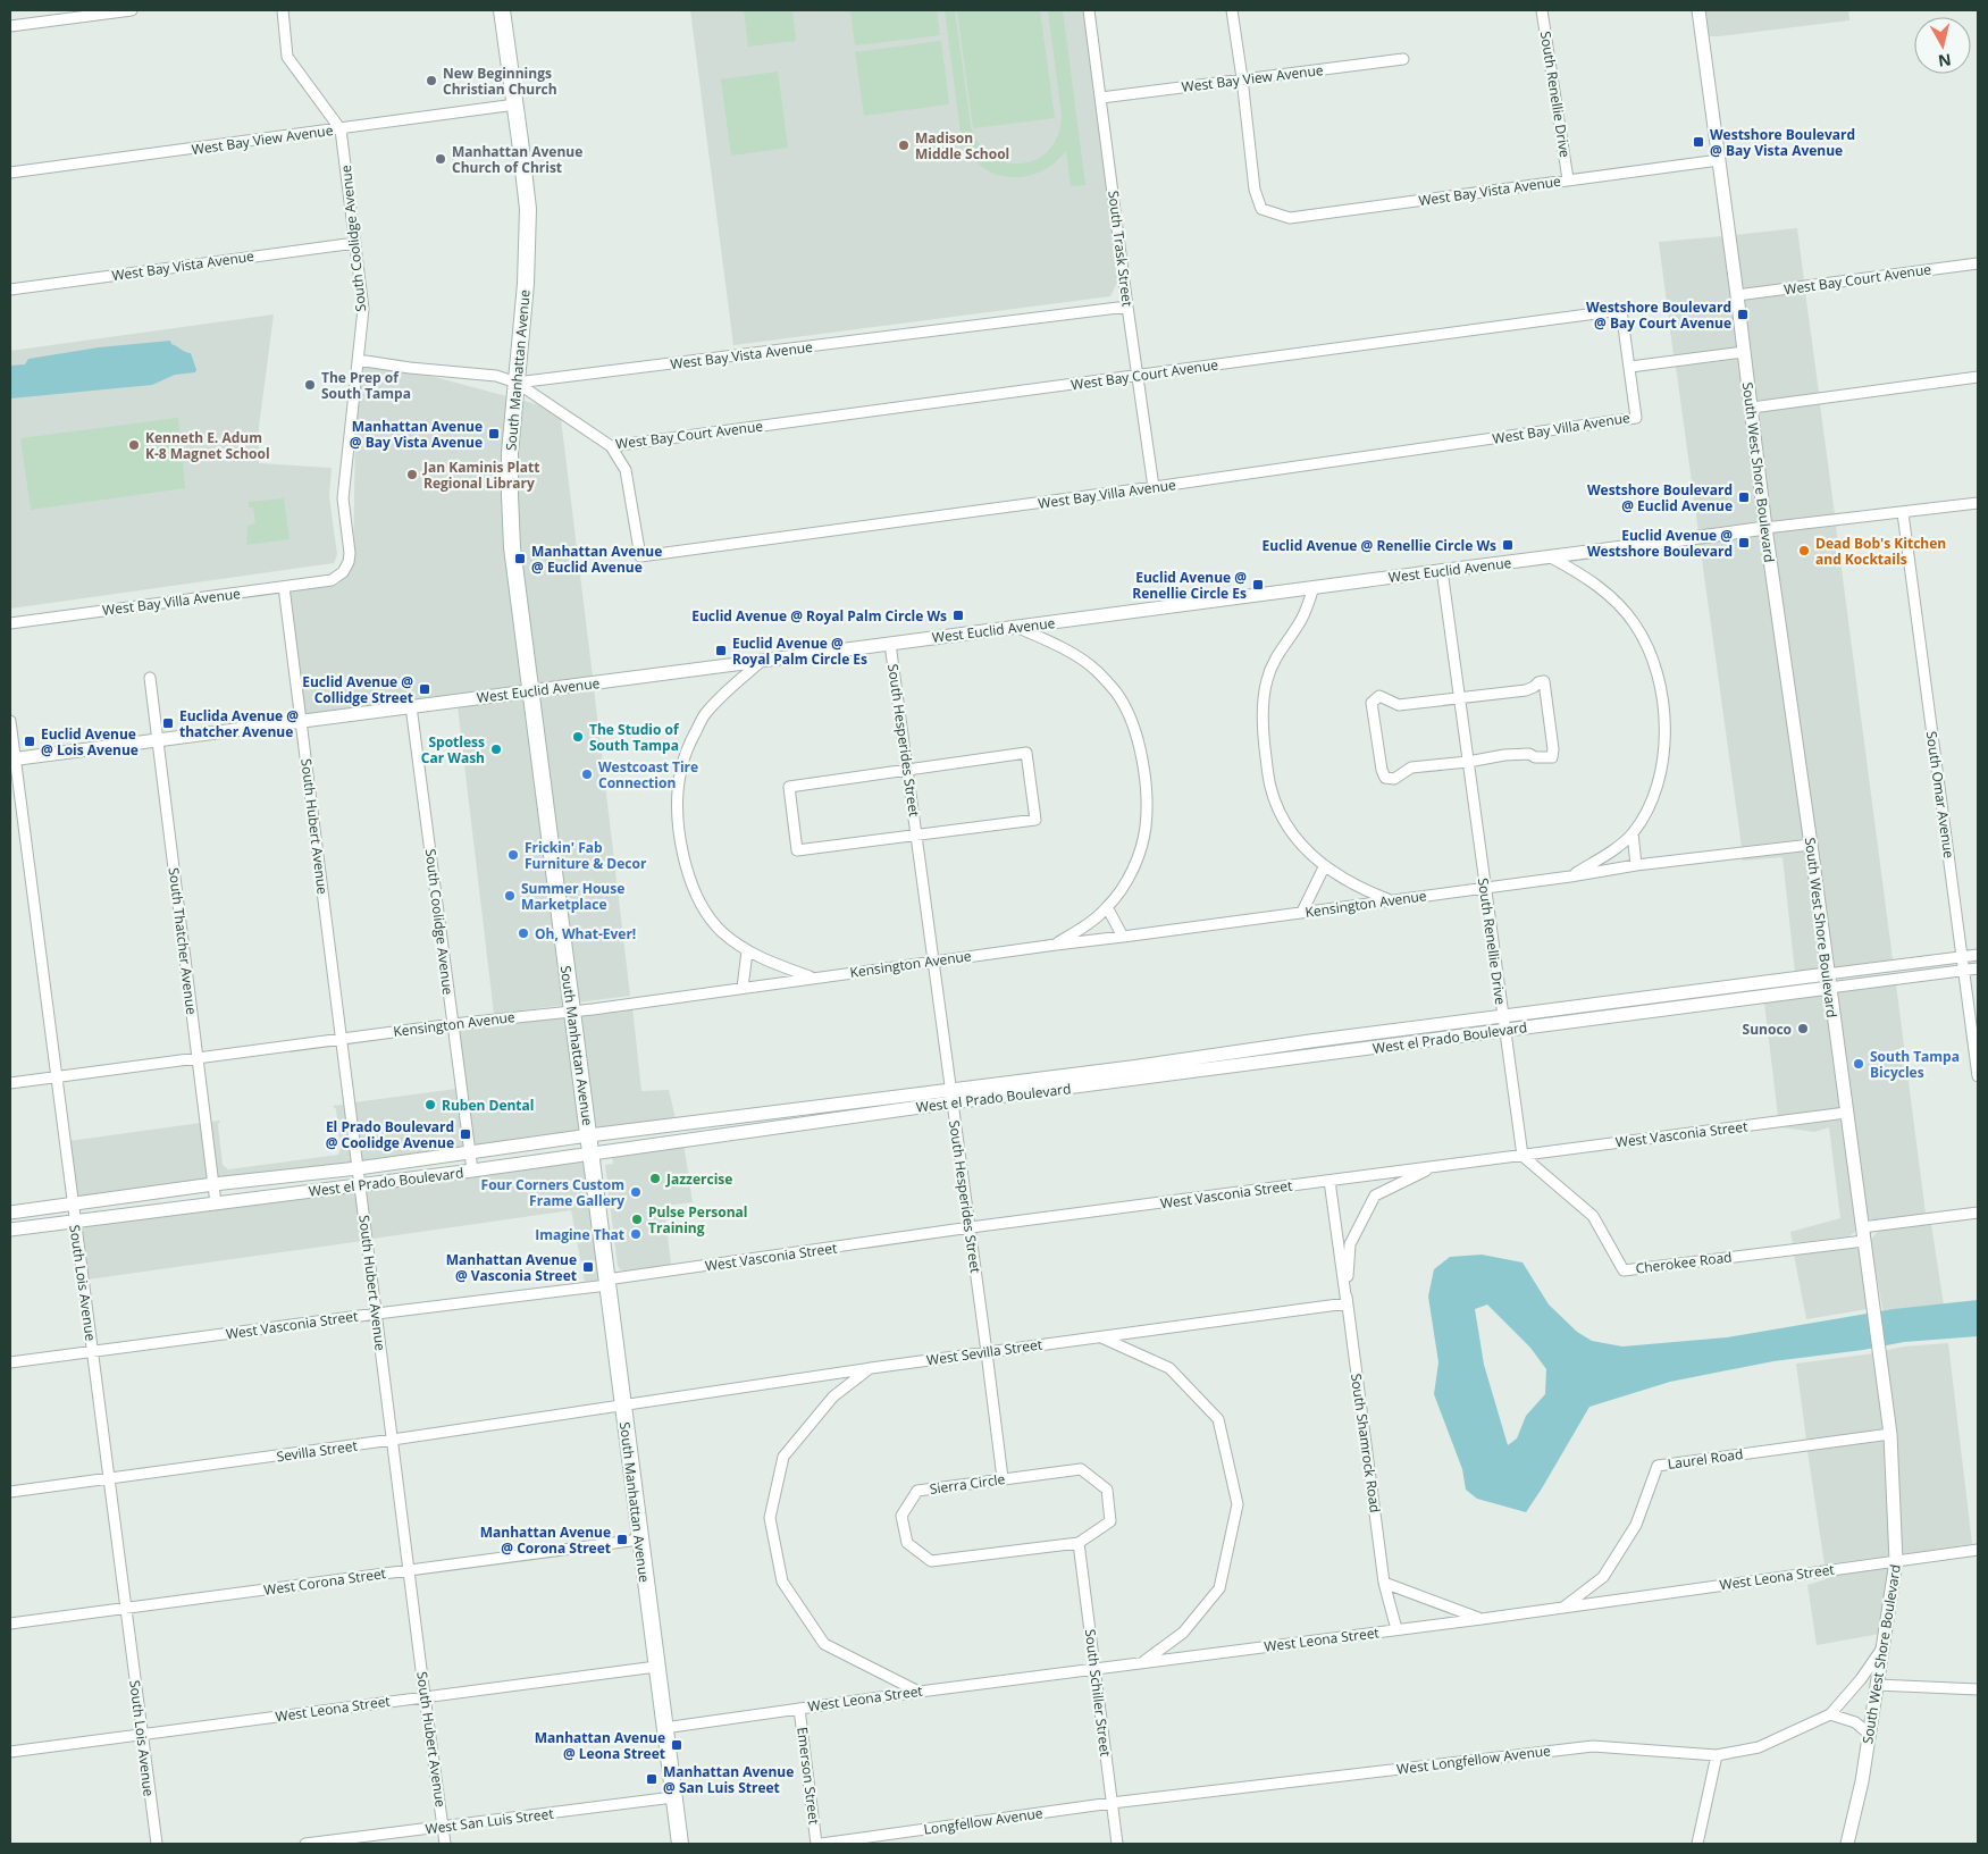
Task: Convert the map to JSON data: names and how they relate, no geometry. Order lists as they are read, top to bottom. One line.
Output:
{"streets":{"main road":["South Manhattan Avenue"],"street":["West Bay View Avenue","South Renellie Drive","West Bay Vista Avenue","South Coolidge Avenue","South Trask Street","West Bay Court Avenue","West Bay Villa Avenue","South West Shore Boulevard","West Euclid Avenue","South Hesperides Street","South Omar Avenue","South Hubert Avenue","Kensington Avenue","South Thatcher Avenue","West el Prado Boulevard","West Vasconia Street","Cherokee Road","South Lois Avenue","West Sevilla Street","South Shamrock Road","Sevilla Street","Laurel Road","Sierra Circle","West Leona Street","West Corona Street","South Schiller Street","West Longfellow Avenue","Emerson Street","West San Luis Street","Longfellow Avenue"]},"crossings":[["West Bay View Avenue","West Bay Vista Avenue"],["West Bay View Avenue","South Coolidge Avenue"],["West Bay View Avenue","South Trask Street"],["West Bay View Avenue","South Manhattan Avenue"],["South Renellie Drive","West Bay Vista Avenue"],["South Renellie Drive","West Euclid Avenue"],["South Renellie Drive","Kensington Avenue"],["South Renellie Drive","West el Prado Boulevard"],["South Renellie Drive","West Vasconia Street"],["South Renellie Drive","Cherokee Road"],["West Bay Vista Avenue","South Coolidge Avenue"],["West Bay Vista Avenue","South Trask Street"],["West Bay Vista Avenue","West Bay Court Avenue"],["West Bay Vista Avenue","South Manhattan Avenue"],["West Bay Vista Avenue","South West Shore Boulevard"],["South Coolidge Avenue","West Bay Villa Avenue"],["South Coolidge Avenue","West Euclid Avenue"],["South Coolidge Avenue","Kensington Avenue"],["South Coolidge Avenue","West el Prado Boulevard"],["South Trask Street","West Bay Court Avenue"],["South Trask Street","West Bay Villa Avenue"],["West Bay Court Avenue","South Manhattan Avenue"],["West Bay Court Avenue","West Bay Villa Avenue"],["West Bay Court Avenue","South West Shore Boulevard"],["South Manhattan Avenue","West Euclid Avenue"],["South Manhattan Avenue","Kensington Avenue"],["South Manhattan Avenue","West el Prado Boulevard"],["South Manhattan Avenue","West Vasconia Street"],["South Manhattan Avenue","West Sevilla Street"],["South Manhattan Avenue","Sevilla Street"],["South Manhattan Avenue","West Leona Street"],["South Manhattan Avenue","West Corona Street"],["South Manhattan Avenue","West San Luis Street"],["West Bay Villa Avenue","South Hubert Avenue"],["South West Shore Boulevard","West Euclid Avenue"],["South West Shore Boulevard","Kensington Avenue"],["South West Shore Boulevard","West el Prado Boulevard"],["South West Shore Boulevard","West Vasconia Street"],["South West Shore Boulevard","Cherokee Road"],["South West Shore Boulevard","Laurel Road"],["South West Shore Boulevard","West Leona Street"],["South West Shore Boulevard","West Longfellow Avenue"],["West Euclid Avenue","South Hesperides Street"],["West Euclid Avenue","South Omar Avenue"],["West Euclid Avenue","South Hubert Avenue"],["West Euclid Avenue","South Thatcher Avenue"],["West Euclid Avenue","South Lois Avenue"],["South Hesperides Street","Kensington Avenue"],["South Hesperides Street","West el Prado Boulevard"],["South Hesperides Street","West Vasconia Street"],["South Hesperides Street","West Sevilla Street"],["South Hesperides Street","Sierra Circle"],["South Omar Avenue","West el Prado Boulevard"],["South Hubert Avenue","Kensington Avenue"],["South Hubert Avenue","West el Prado Boulevard"],["South Hubert Avenue","West Vasconia Street"],["South Hubert Avenue","Sevilla Street"],["South Hubert Avenue","West Leona Street"],["South Hubert Avenue","West Corona Street"],["South Hubert Avenue","West San Luis Street"],["Kensington Avenue","South Thatcher Avenue"],["Kensington Avenue","South Lois Avenue"],["South Thatcher Avenue","West el Prado Boulevard"],["West el Prado Boulevard","South Lois Avenue"],["West Vasconia Street","Cherokee Road"],["West Vasconia Street","South Lois Avenue"],["West Vasconia Street","South Shamrock Road"],["South Lois Avenue","Sevilla Street"],["South Lois Avenue","West Leona Street"],["South Lois Avenue","West Corona Street"],["West Sevilla Street","South Shamrock Road"],["West Sevilla Street","Sevilla Street"],["South Shamrock Road","West Leona Street"],["Laurel Road","West Leona Street"],["Sierra Circle","South Schiller Street"],["West Leona Street","South Schiller Street"],["West Leona Street","Emerson Street"],["South Schiller Street","West Longfellow Avenue"],["South Schiller Street","Longfellow Avenue"],["West Longfellow Avenue","Longfellow Avenue"],["Emerson Street","Longfellow Avenue"]],"places":{"other":["New Beginnings Christian Church","Madison Middle School","Manhattan Avenue Church of Christ","The Prep of South Tampa","Kenneth E. Adum K-8 Magnet School","Jan Kaminis Platt Regional Library","Dead Bob's Kitchen and Kocktails","The Studio of South Tampa","Spotless Car Wash","Westcoast Tire Connection","Frickin' Fab Furniture & Decor","Summer House Marketplace","Oh, What-Ever!","Sunoco","South Tampa Bicycles","Ruben Dental","Jazzercise","Four Corners Custom Frame Gallery","Pulse Personal Training","Imagine That"],"transit":["Westshore Boulevard @ Bay Vista Avenue","Westshore Boulevard @ Bay Court Avenue","Manhattan Avenue @ Bay Vista Avenue","Westshore Boulevard @ Euclid Avenue","Euclid Avenue @ Westshore Boulevard","Euclid Avenue @ Renellie Circle Ws","Manhattan Avenue @ Euclid Avenue","Euclid Avenue @ Renellie Circle Es","Euclid Avenue @ Royal Palm Circle Ws","Euclid Avenue @ Royal Palm Circle Es","Euclid Avenue @ Collidge Street","Euclida Avenue @ thatcher Avenue","Euclid Avenue @ Lois Avenue","El Prado Boulevard @ Coolidge Avenue","Manhattan Avenue @ Vasconia Street","Manhattan Avenue @ Corona Street","Manhattan Avenue @ Leona Street","Manhattan Avenue @ San Luis Street"]},"north":"bottom"}
